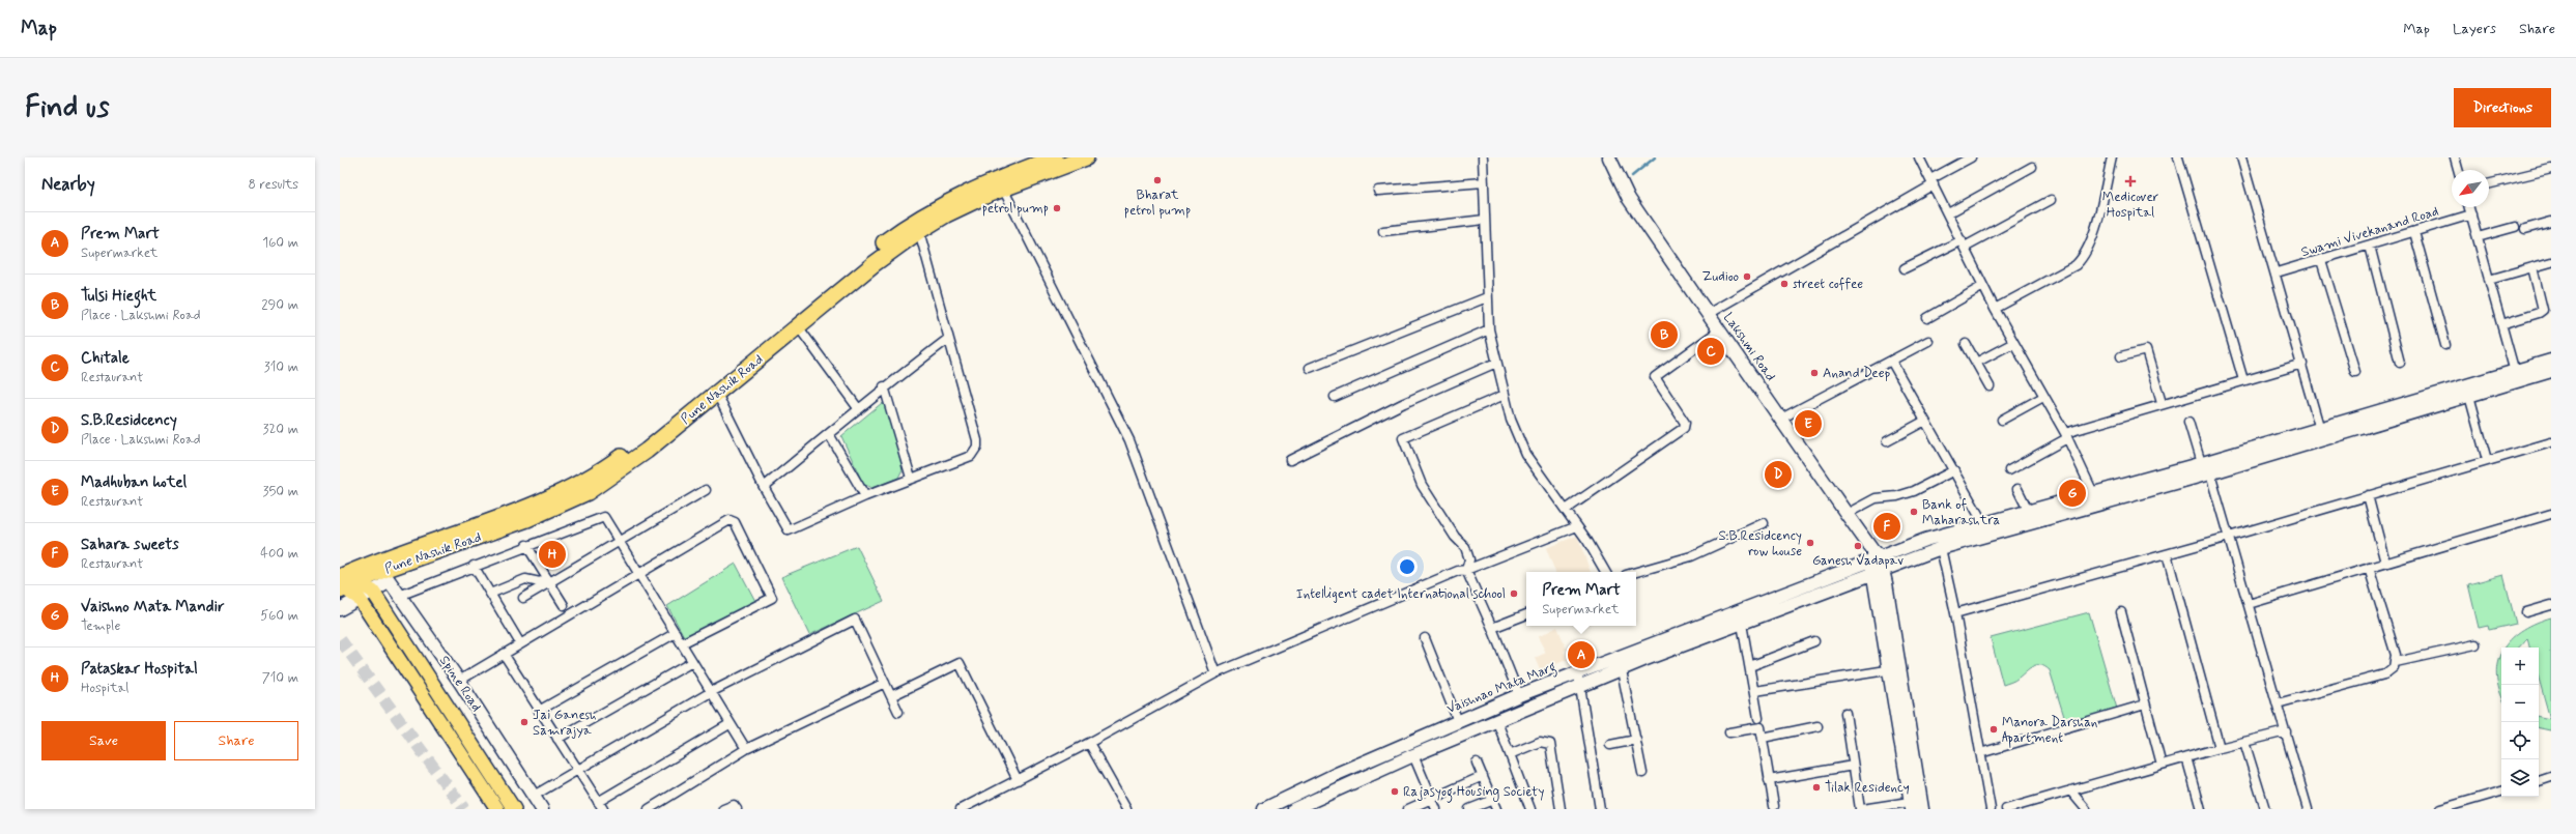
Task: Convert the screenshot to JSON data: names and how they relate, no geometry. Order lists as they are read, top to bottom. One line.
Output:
{"streets":{"highway":["Pune Nashik Road"],"main road":["Lakshmi Road","Spine Road","Vaishnao Mata Marg"],"street":["Swami Vivekanand Road"]},"crossings":[["Lakshmi Road","Vaishnao Mata Marg"],["Pune Nashik Road","Spine Road"]],"places":{"other":["Bharat petrol pump","petrol pump","Zudioo","street coffee","Anand Deep","Bank of Maharashtra","S.B.Residcency row house","Ganesh Vadapav","Intelligent cadet International school","Jai Ganesh Samrajya","Manora Darshan Apartment","Tilak Residency","Rajasyog Housing Society"],"health":["Medicover Hospital"]},"north":"bottom left","page":{"header":"Map","nav":["Map","Layers","Share"],"buttons":["Directions",["Save","Share"]],"title":"Find us","heading":["Nearby","8 results"],"list":[{"mark":"A","name":"Prem Mart","note":"Supermarket","value":"160 m"},{"mark":"B","name":"Tulsi Hieght","note":"Place · Lakshmi Road","value":"290 m"},{"mark":"C","name":"Chitale","note":"Restaurant","value":"310 m"},{"mark":"D","name":"S.B.Residcency","note":"Place · Lakshmi Road","value":"320 m"},{"mark":"E","name":"Madhuban hotel","note":"Restaurant","value":"350 m"},{"mark":"F","name":"Sahara sweets","note":"Restaurant","value":"400 m"},{"mark":"G","name":"Vaishno Mata Mandir","note":"Temple","value":"560 m"},{"mark":"H","name":"Pataskar Hospital","note":"Hospital","value":"710 m"}],"pins":["B","C","E","D","G","F","H","A"],"popup":["Prem Mart","Supermarket"],"map_buttons":["+","−"]}}
